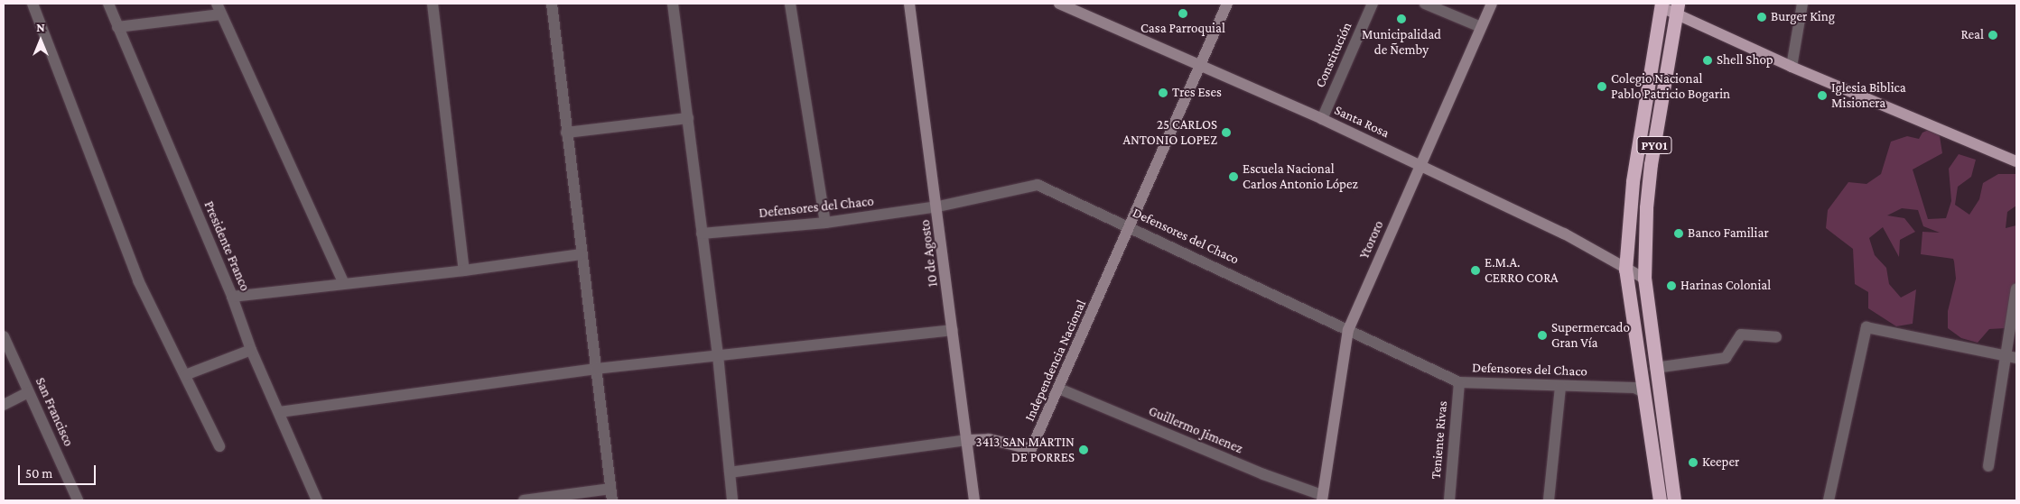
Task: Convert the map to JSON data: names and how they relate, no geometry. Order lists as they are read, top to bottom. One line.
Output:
{"streets":{"highway":["PY01"],"street":["Constitución","Santa Rosa","Defensores del Chaco","Ytororo","Presidente Franco","10 de Agosto","Independencia Nacional","San Francisco","Guillermo Jimenez","Teniente Rivas"]},"crossings":[["Constitución","Santa Rosa"],["Santa Rosa","PY01"],["Santa Rosa","Ytororo"],["Santa Rosa","Independencia Nacional"],["PY01","Defensores del Chaco"],["Defensores del Chaco","Ytororo"],["Defensores del Chaco","10 de Agosto"],["Defensores del Chaco","Independencia Nacional"],["Defensores del Chaco","Teniente Rivas"],["Ytororo","Guillermo Jimenez"],["10 de Agosto","Independencia Nacional"],["Independencia Nacional","Guillermo Jimenez"]],"places":["Casa Parroquial","Burger King","Municipalidad de Ñemby","Real","Shell Shop","Colegio Nacional Pablo Patricio Bogarin","Tres Eses","Iglesia Biblica Misionera","25 CARLOS ANTONIO LOPEZ","Escuela Nacional Carlos Antonio López","Banco Familiar","E.M.A. CERRO CORA","Harinas Colonial","Supermercado Gran Vía","3413 SAN MARTIN DE PORRES","Keeper"],"scale_bar":"50 m","north":"top"}
